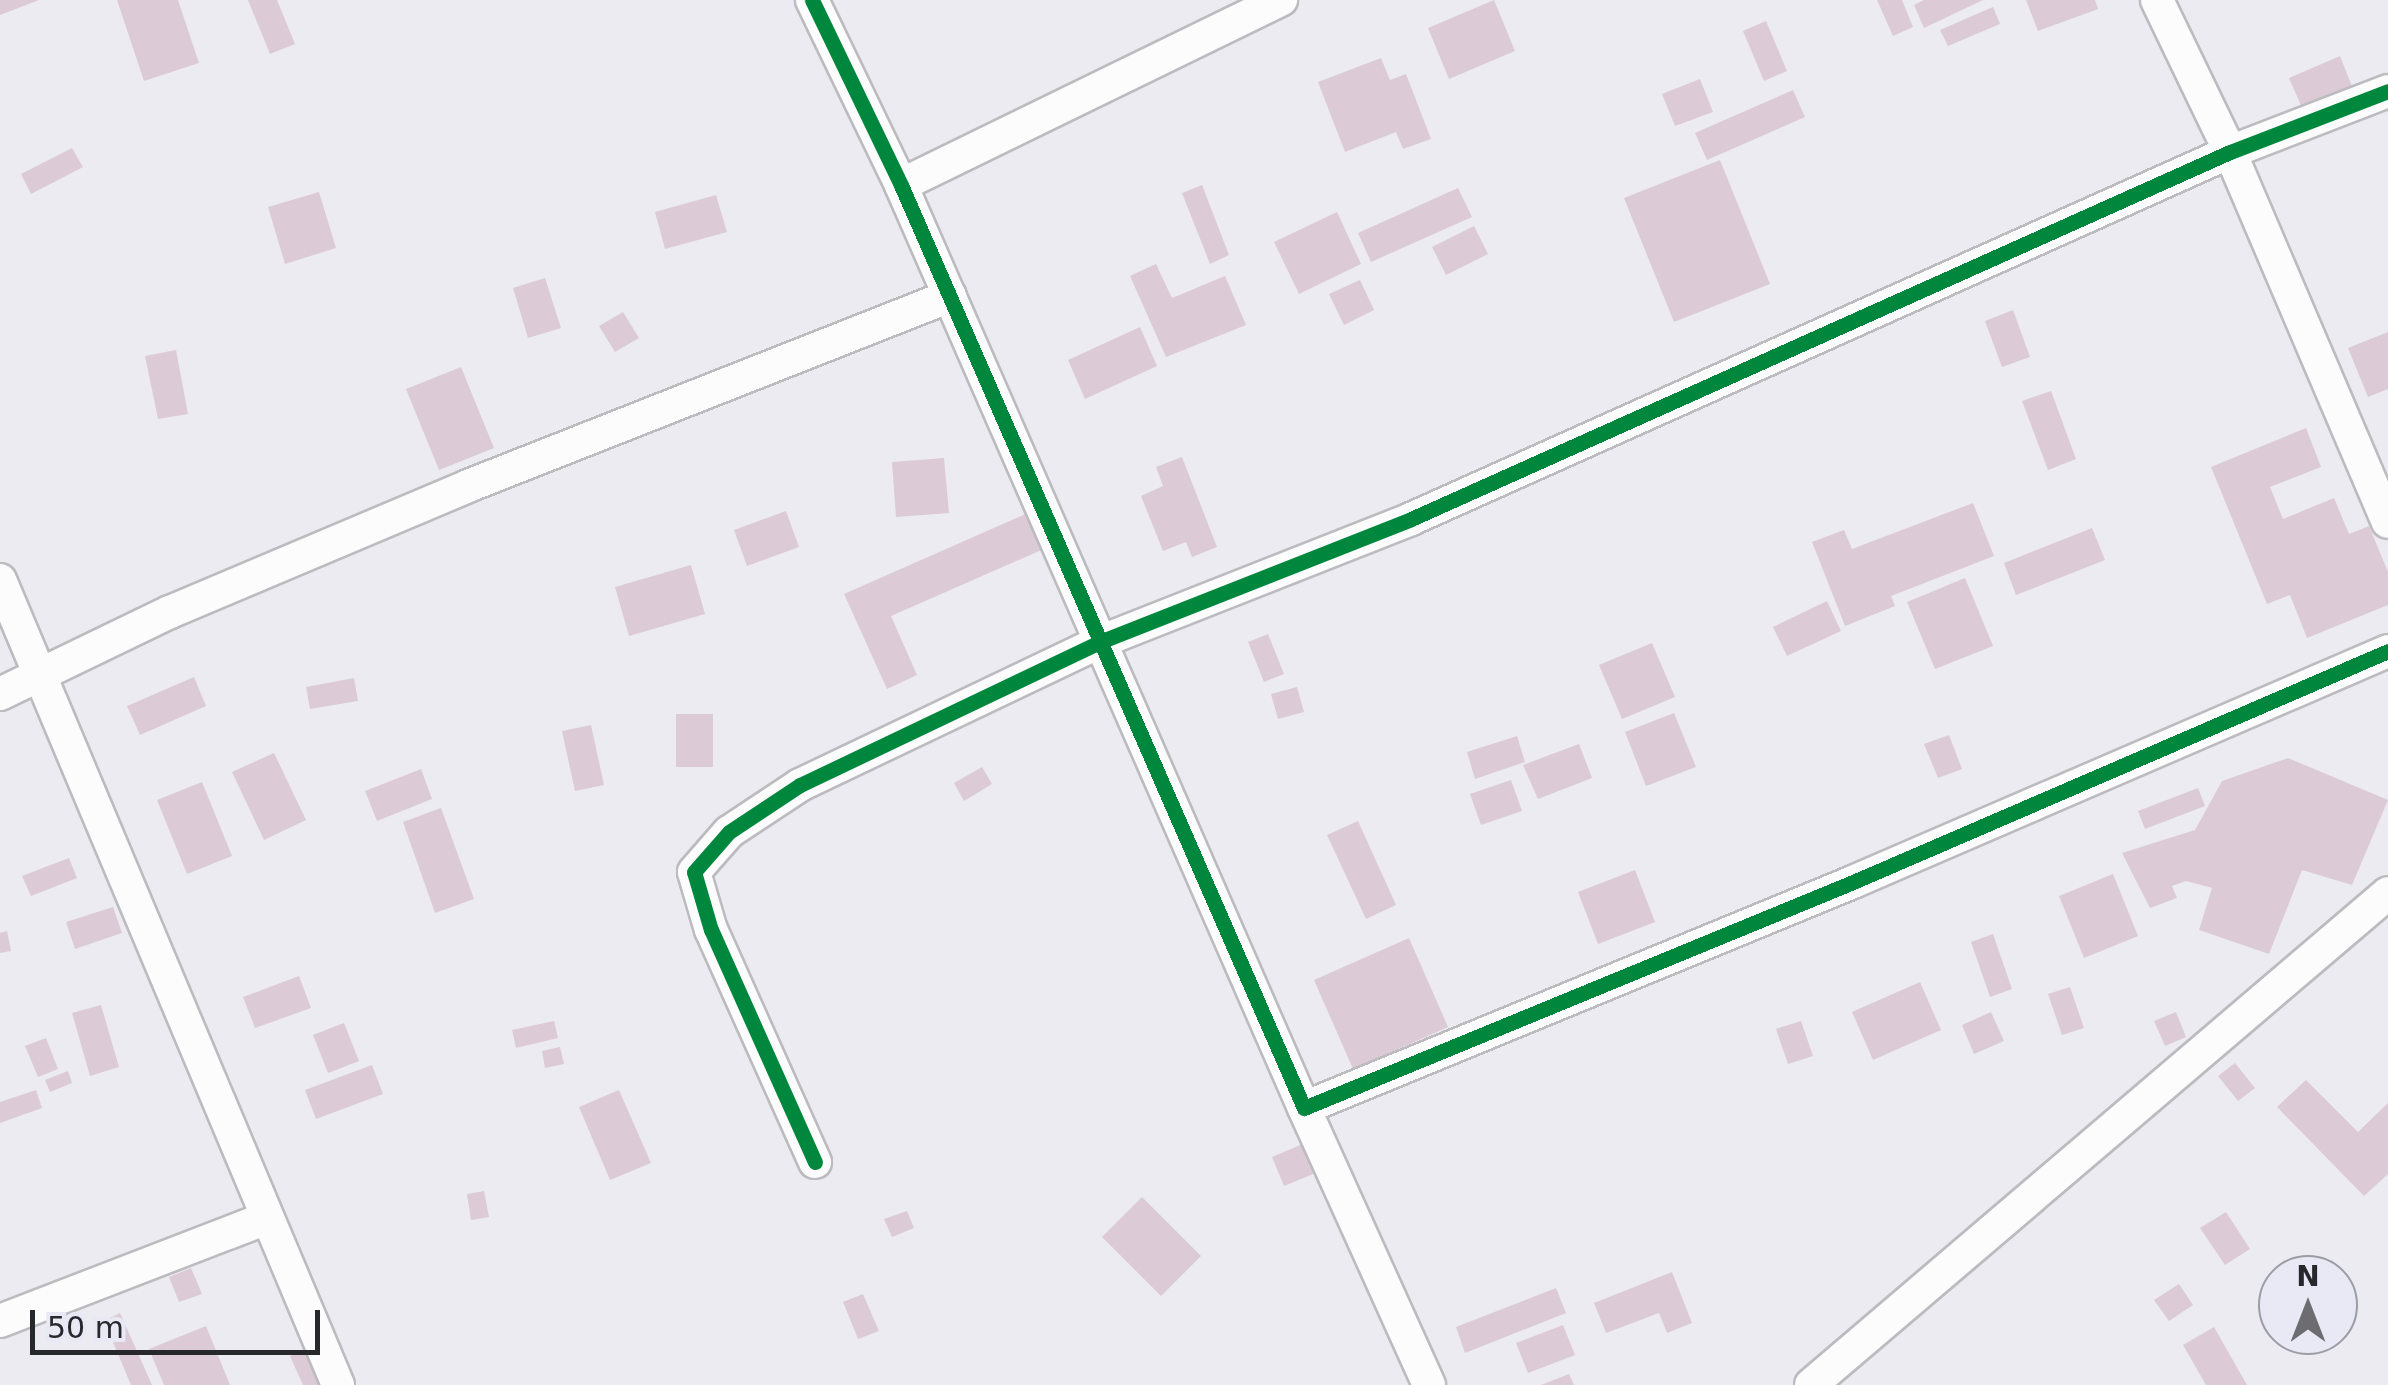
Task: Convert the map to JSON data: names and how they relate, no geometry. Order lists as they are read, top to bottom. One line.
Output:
{"scale_bar":"50 m","north":"top"}
